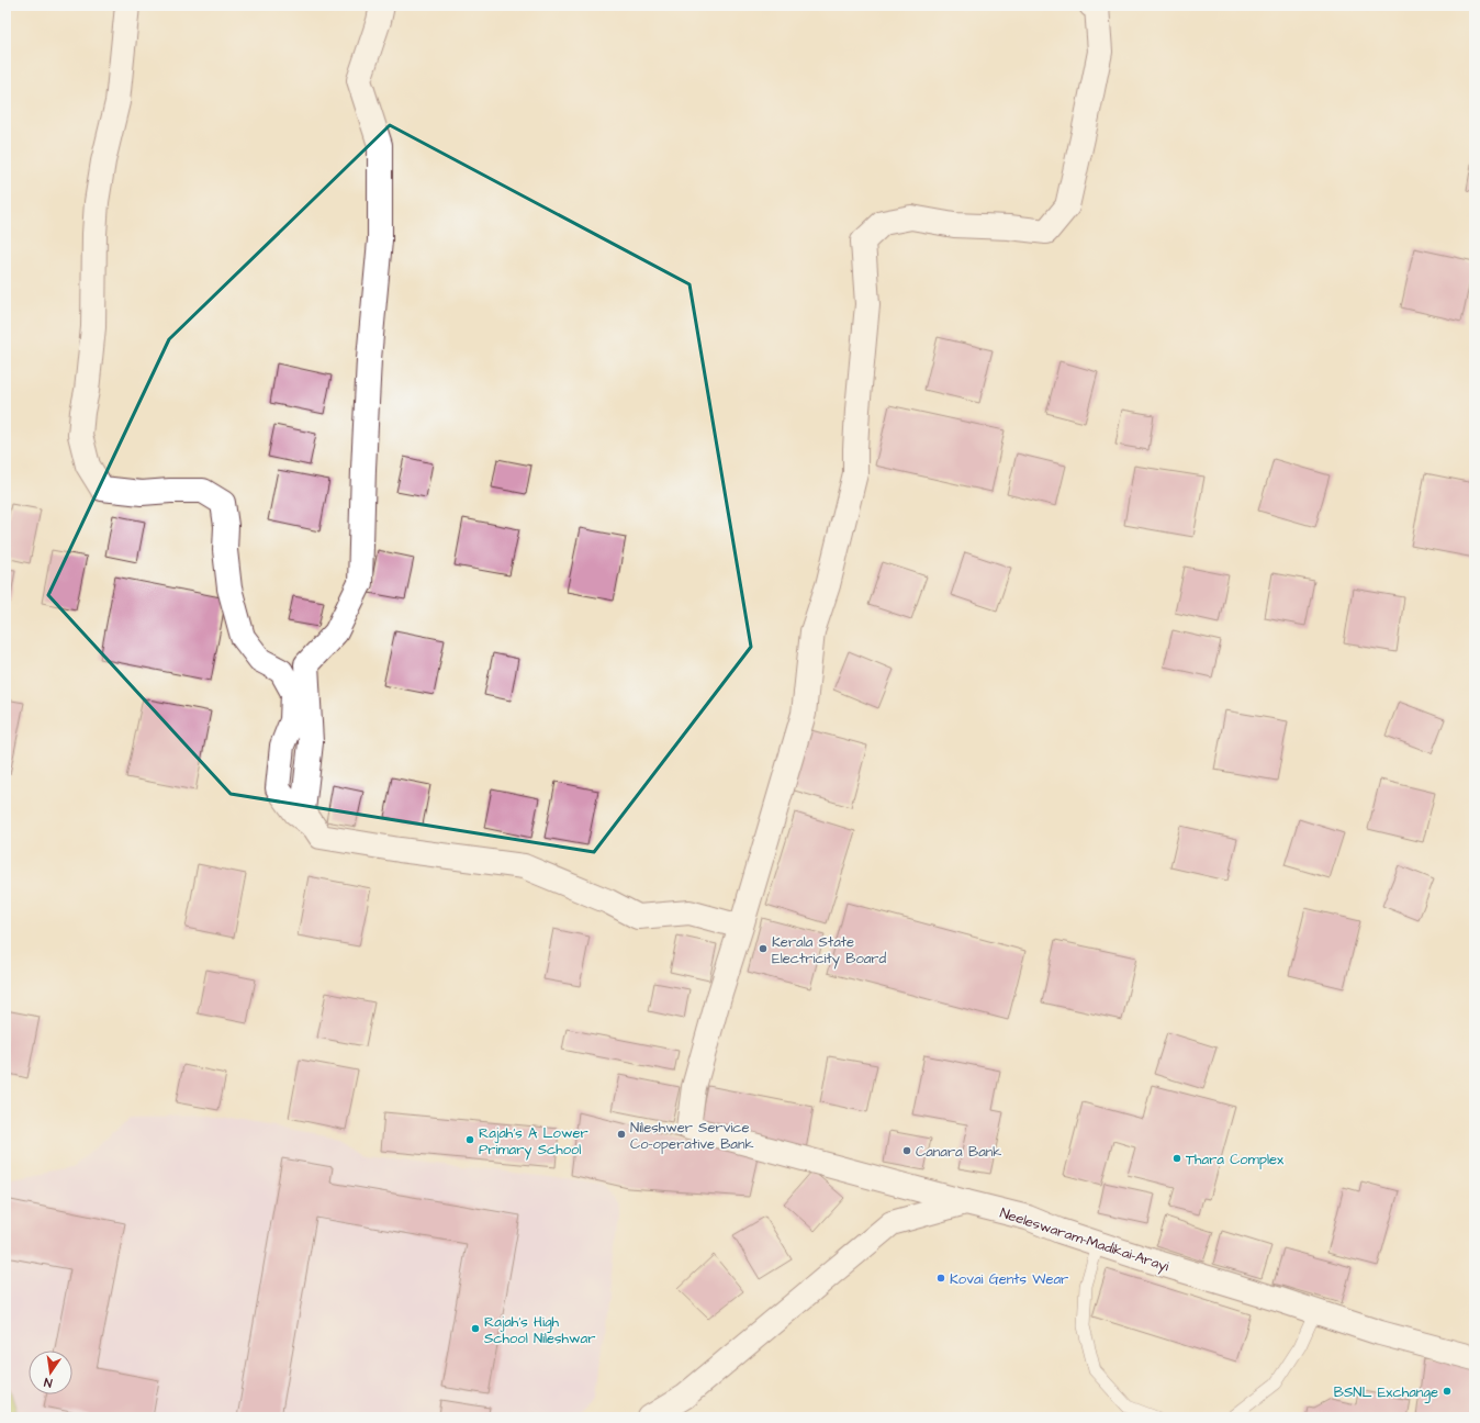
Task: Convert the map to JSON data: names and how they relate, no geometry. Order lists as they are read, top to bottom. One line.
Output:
{"streets":{"street":["Neeleswaram-Madikai-Arayi"]},"places":["Kerala State Electricity Board","Nileshwer Service Co-operative Bank","Rajah's A Lower Primary School","Canara Bank","Thara Complex","Kovai Gents Wear","Rajah's High School Nileshwar","BSNL Exchange"],"north":"bottom"}
